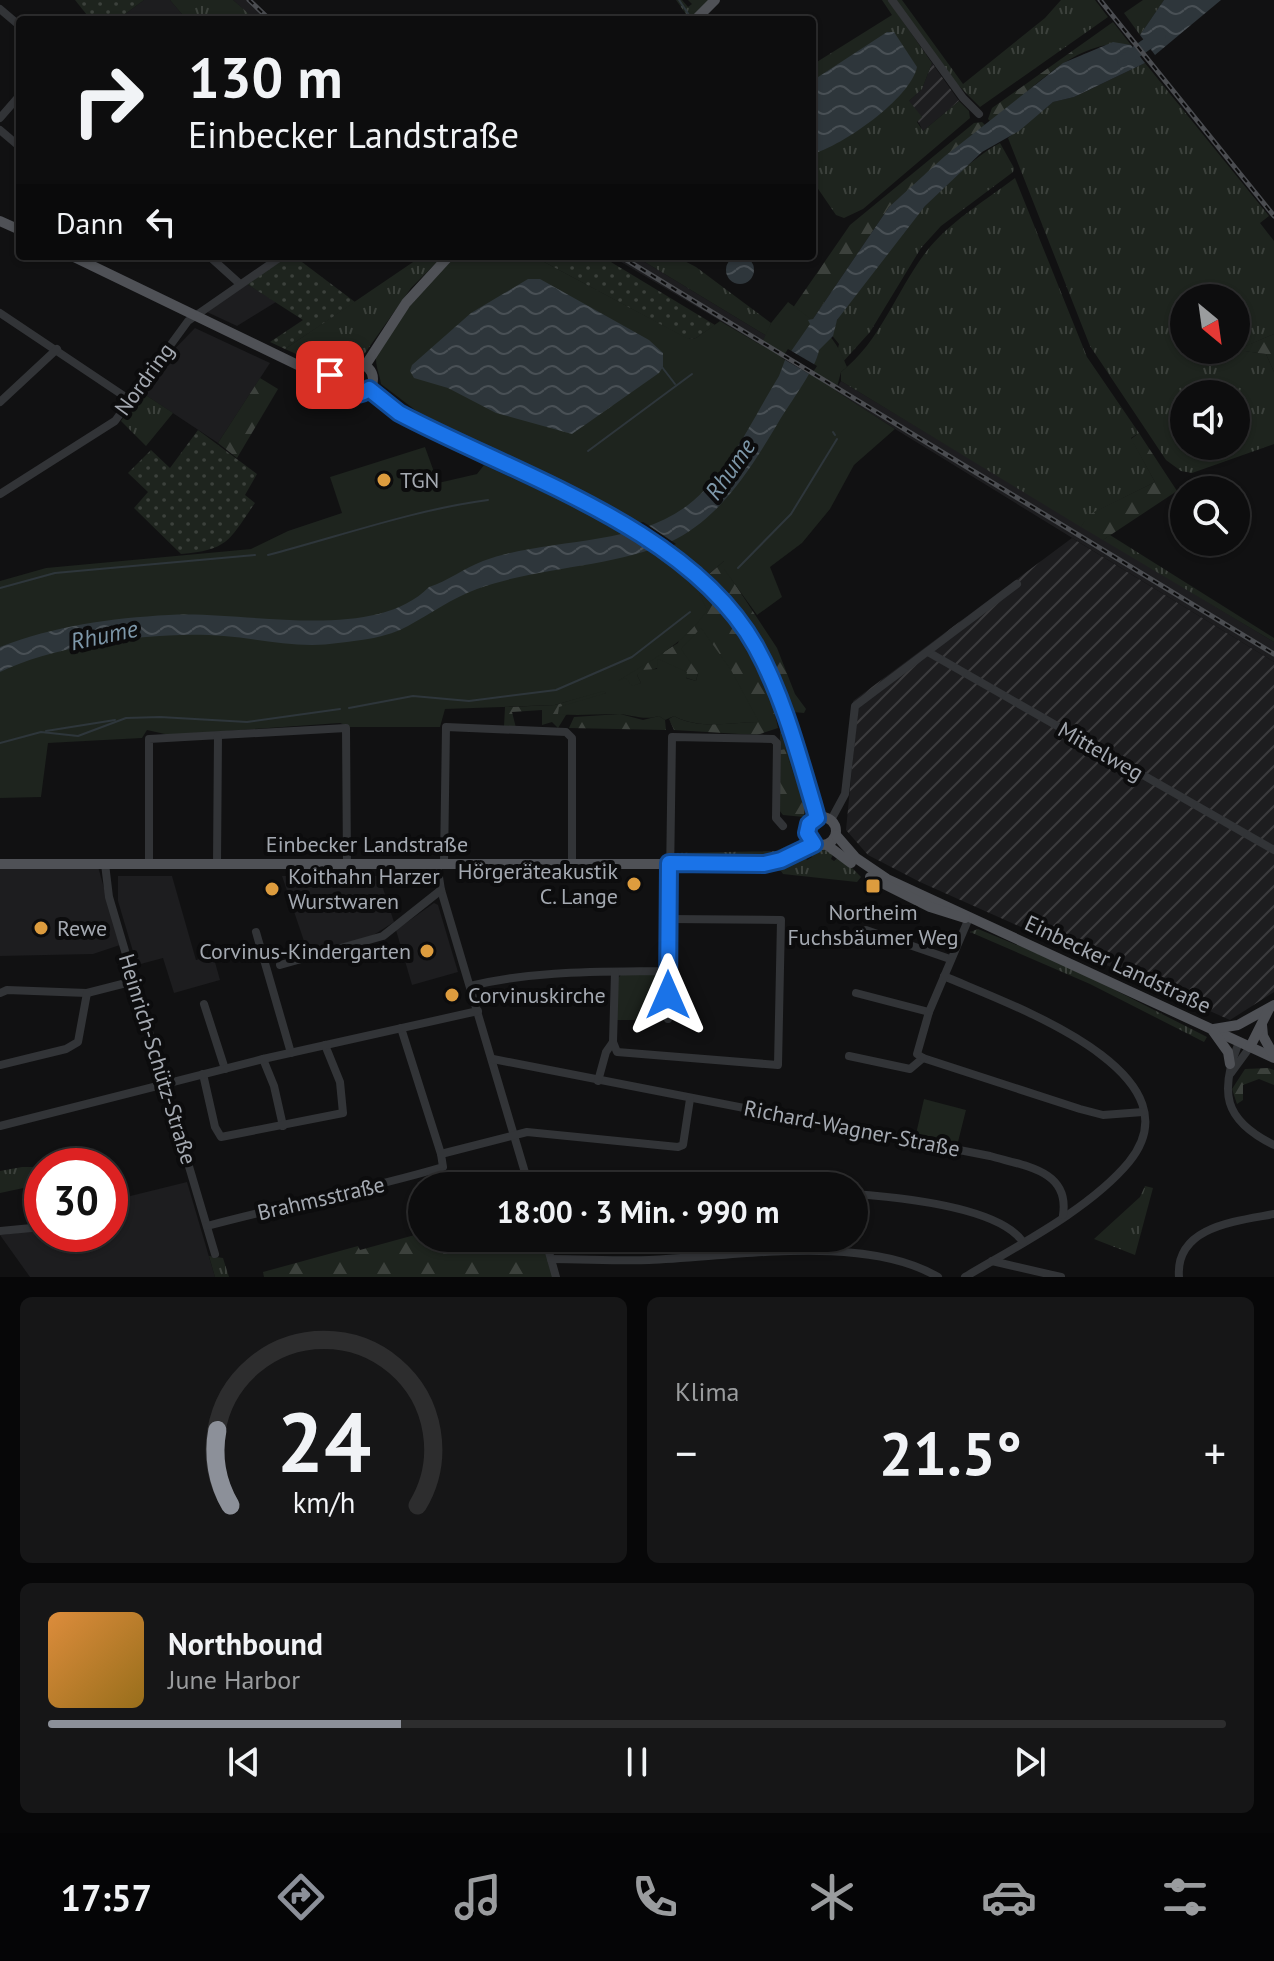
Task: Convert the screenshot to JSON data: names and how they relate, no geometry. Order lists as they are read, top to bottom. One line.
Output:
{"streets":{"main road":["Einbecker Landstraße"],"street":["Nordring","Mittelweg","Heinrich-Schütz-Straße","Richard-Wagner-Straße","Brahmsstraße"]},"crossings":[["Einbecker Landstraße","Heinrich-Schütz-Straße"],["Heinrich-Schütz-Straße","Brahmsstraße"],["Richard-Wagner-Straße","Brahmsstraße"]],"water":["Rhume"],"places":{"other":["TGN","Hörgeräteakustik C. Lange","Koithahn Harzer Wurstwaren","Rewe","Corvinus-Kindergarten","Corvinuskirche"],"transit":["Northeim Fuchsbäumer Weg"]},"north":"bottom right","page":{"turn":["130 m","Einbecker Landstraße"],"then":"Dann","limit":"30","trip":"18:00 · 3 Min. · 990 m","tile":"Klima","heat":["−","21.5°","+"],"song":["Northbound","June Harbor"],"tabs":"17:57","gauge":["24","km/h"]}}
